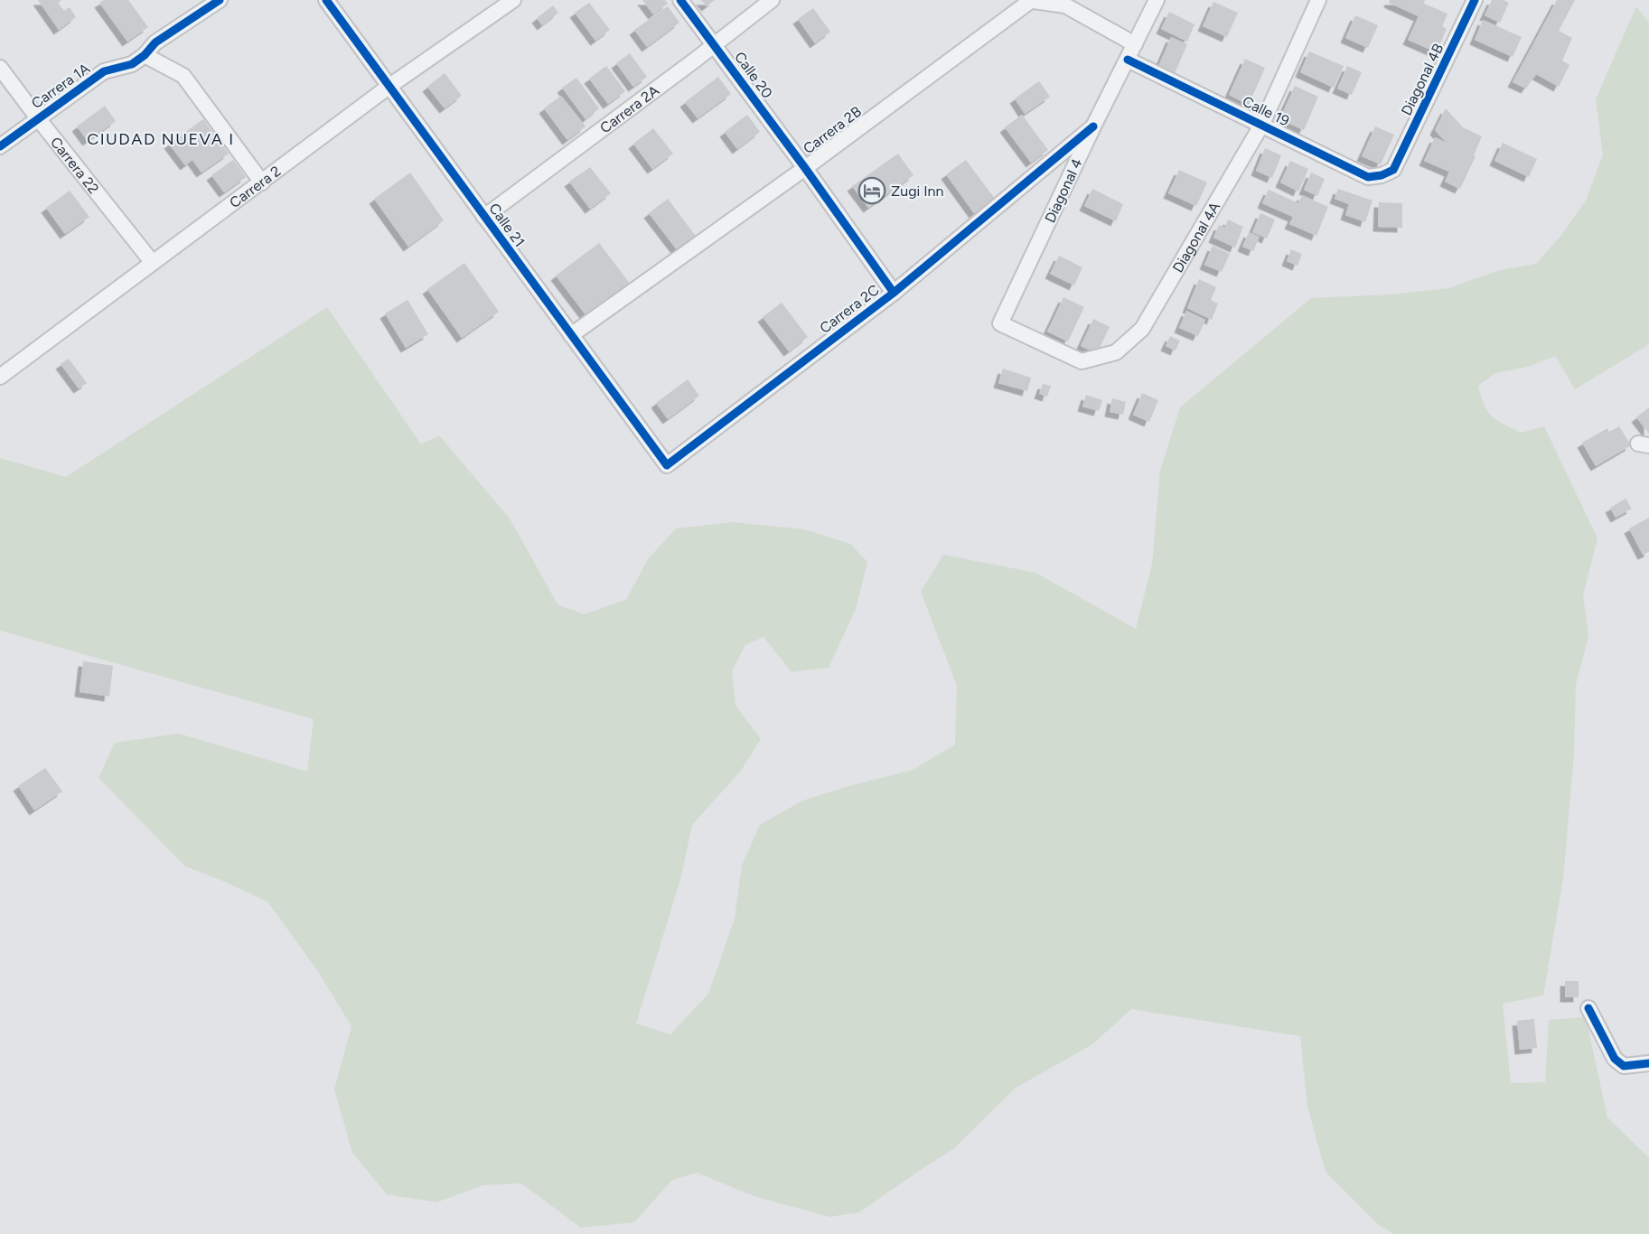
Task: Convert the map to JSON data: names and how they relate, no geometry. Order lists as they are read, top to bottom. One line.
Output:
{"streets":{"street":["Calle 20","Diagonal 4B","Carrera 1A","Carrera 2A","Calle 19","Carrera 2B","Carrera 22","Carrera 2","Diagonal 4","Calle 21","Diagonal 4A","Carrera 2C"]},"crossings":[["Calle 20","Carrera 2A"],["Calle 20","Carrera 2B"],["Calle 20","Carrera 2C"],["Diagonal 4B","Calle 19"],["Carrera 1A","Carrera 22"],["Carrera 2A","Calle 21"],["Calle 19","Diagonal 4"],["Calle 19","Diagonal 4A"],["Carrera 2B","Calle 21"],["Carrera 22","Carrera 2"],["Carrera 2","Calle 21"],["Diagonal 4","Diagonal 4A"],["Diagonal 4","Carrera 2C"],["Calle 21","Carrera 2C"]],"districts":["CIUDAD NUEVA I"],"places":{"hotel":["Zugi Inn"]}}
